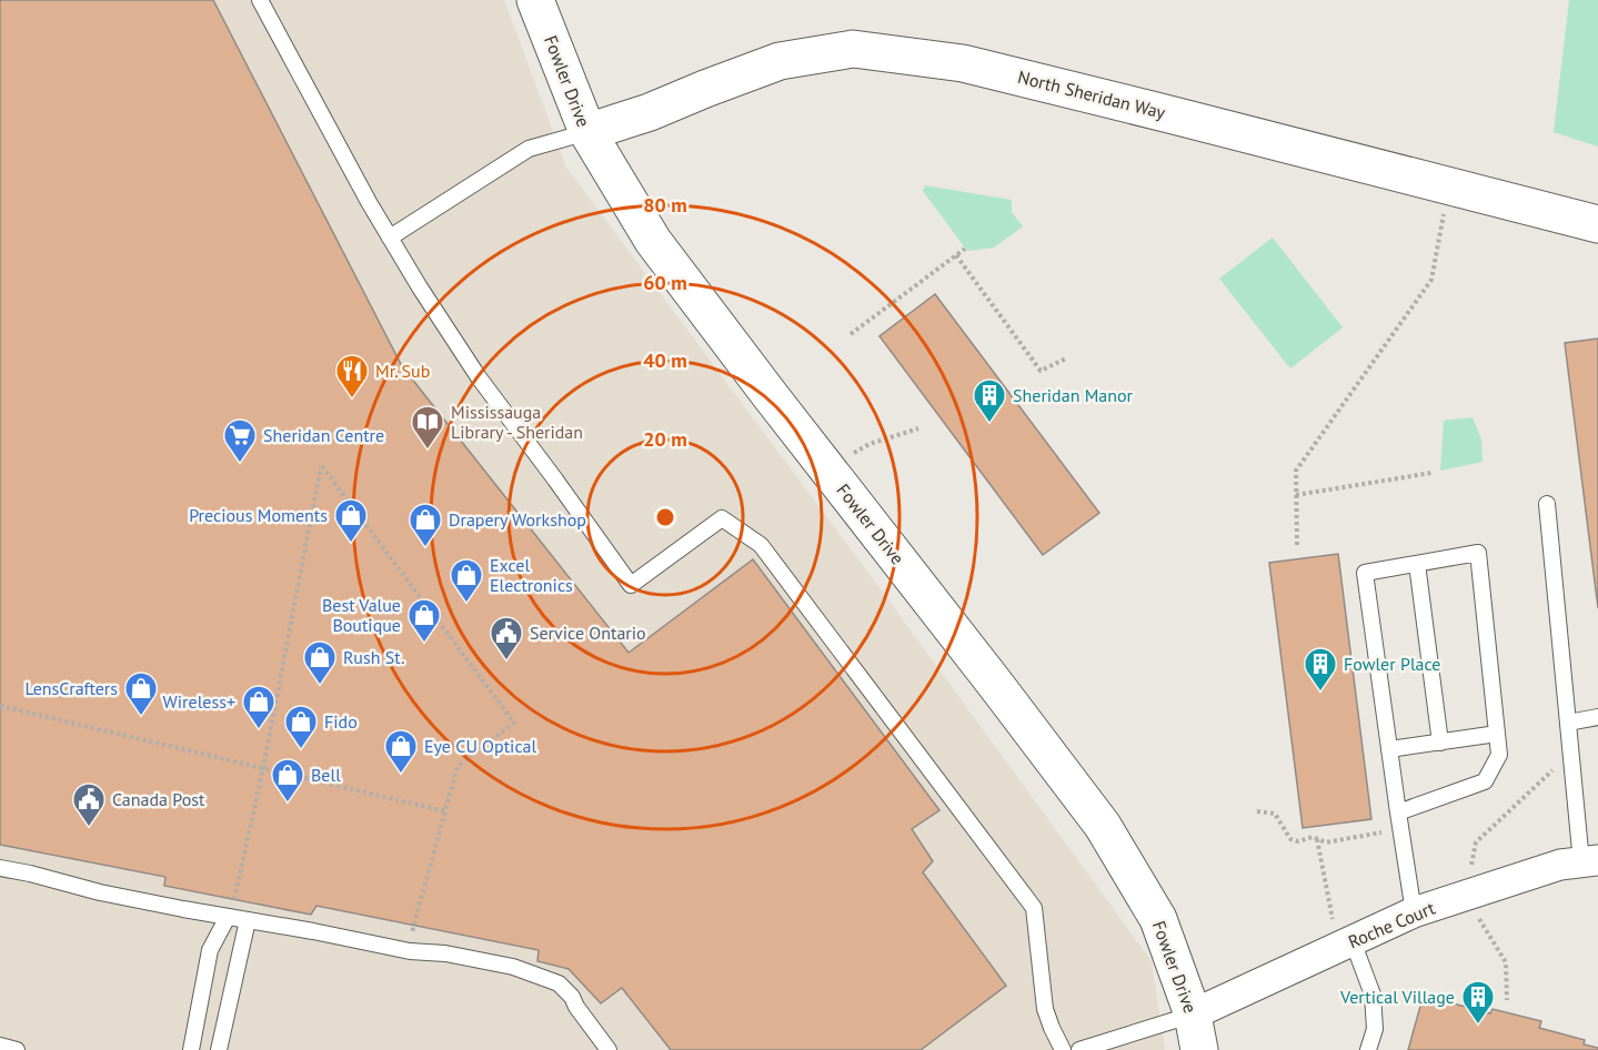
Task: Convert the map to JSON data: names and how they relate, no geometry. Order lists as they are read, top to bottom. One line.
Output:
{"streets":{"street":["Fowler Drive","North Sheridan Way","Roche Court"]},"crossings":[["Fowler Drive","North Sheridan Way"],["Fowler Drive","Roche Court"]],"places":{"restaurant":["Mr. Sub"],"building":["Sheridan Manor","Fowler Place","Vertical Village"],"library":["Mississauga Library - Sheridan"],"supermarket":["Sheridan Centre"],"shop":["Precious Moments","Drapery Workshop","Excel Electronics","Best Value Boutique","Rush St.","LensCrafters","Wireless+","Fido","Eye CU Optical","Bell"],"public building":["Service Ontario","Canada Post"]},"rings":["80 m","60 m","40 m","20 m"]}
